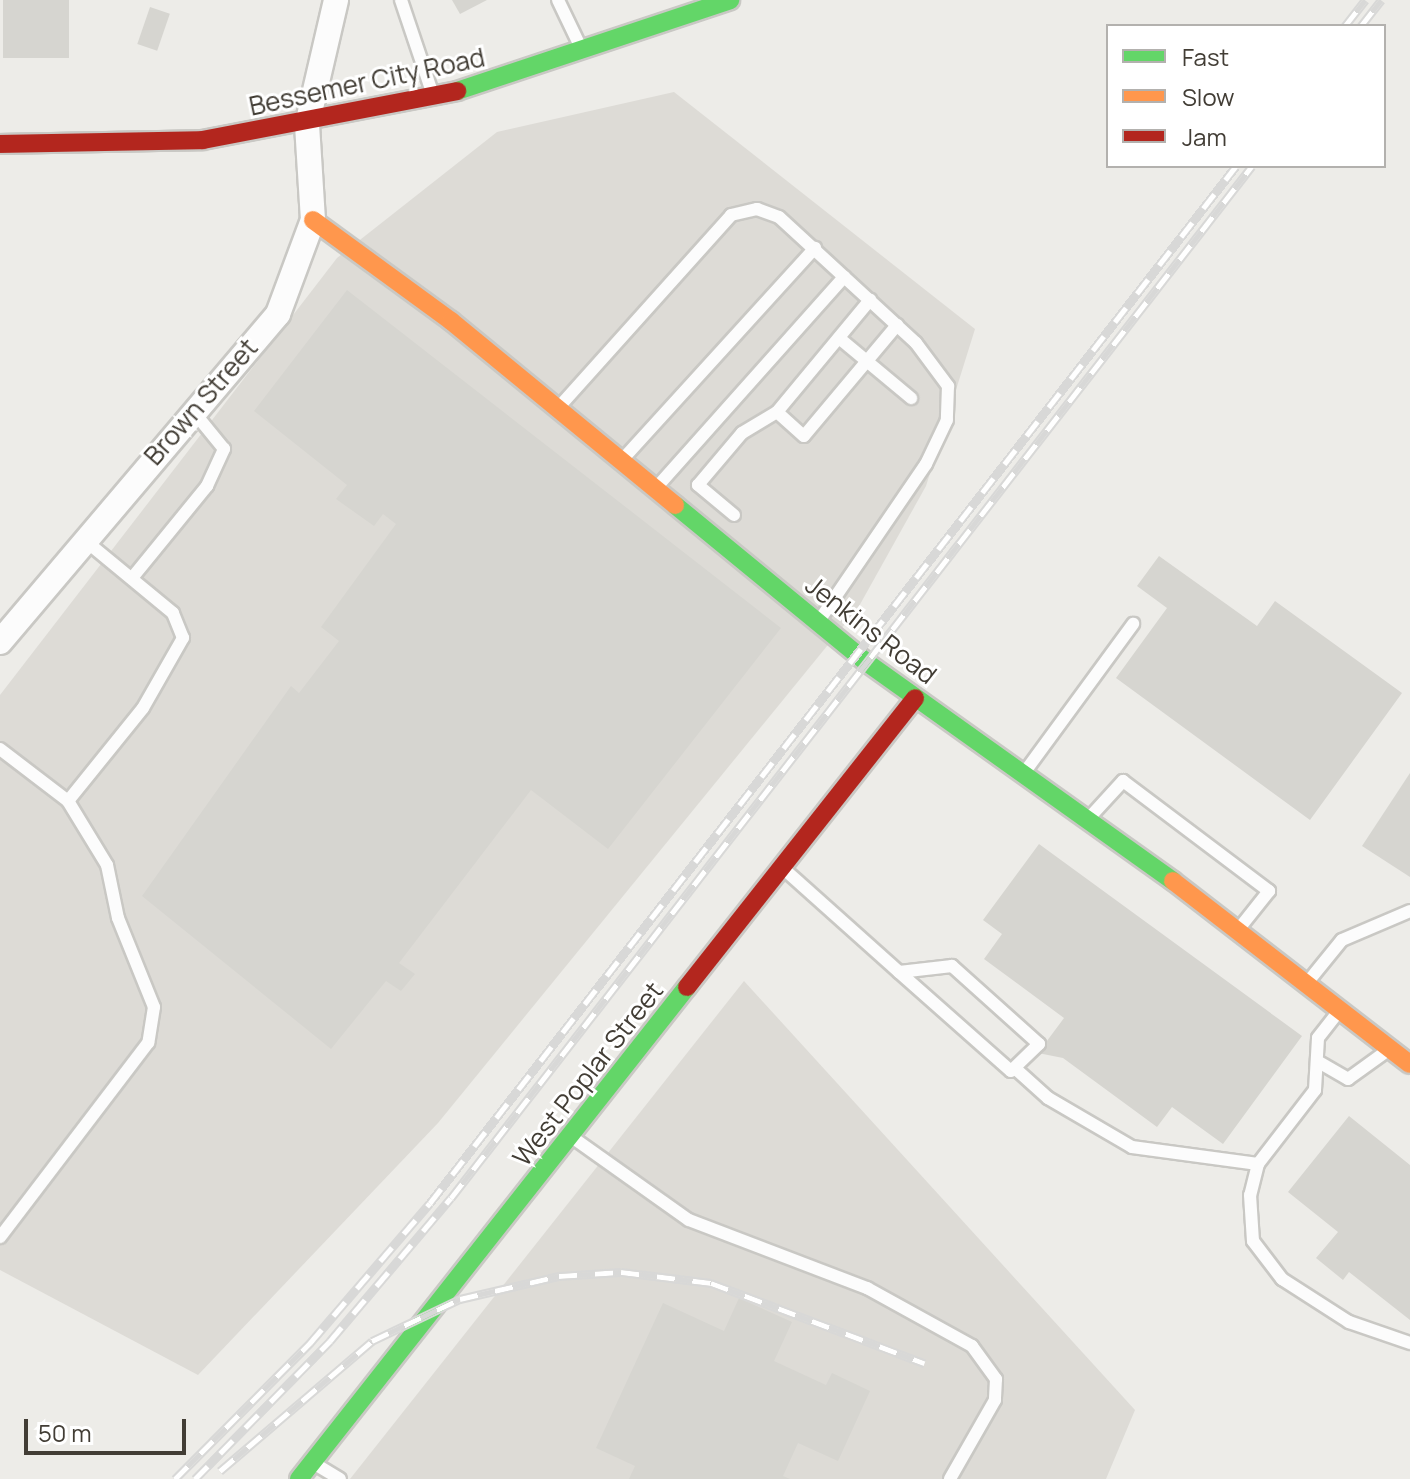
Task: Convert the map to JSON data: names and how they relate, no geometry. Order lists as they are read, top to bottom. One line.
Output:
{"streets":{"street":["Bessemer City Road","Brown Street","Jenkins Road","West Poplar Street"]},"crossings":[["Bessemer City Road","Brown Street"],["Brown Street","Jenkins Road"],["Jenkins Road","West Poplar Street"]],"legend":["Fast","Slow","Jam"],"scale_bar":"50 m"}
